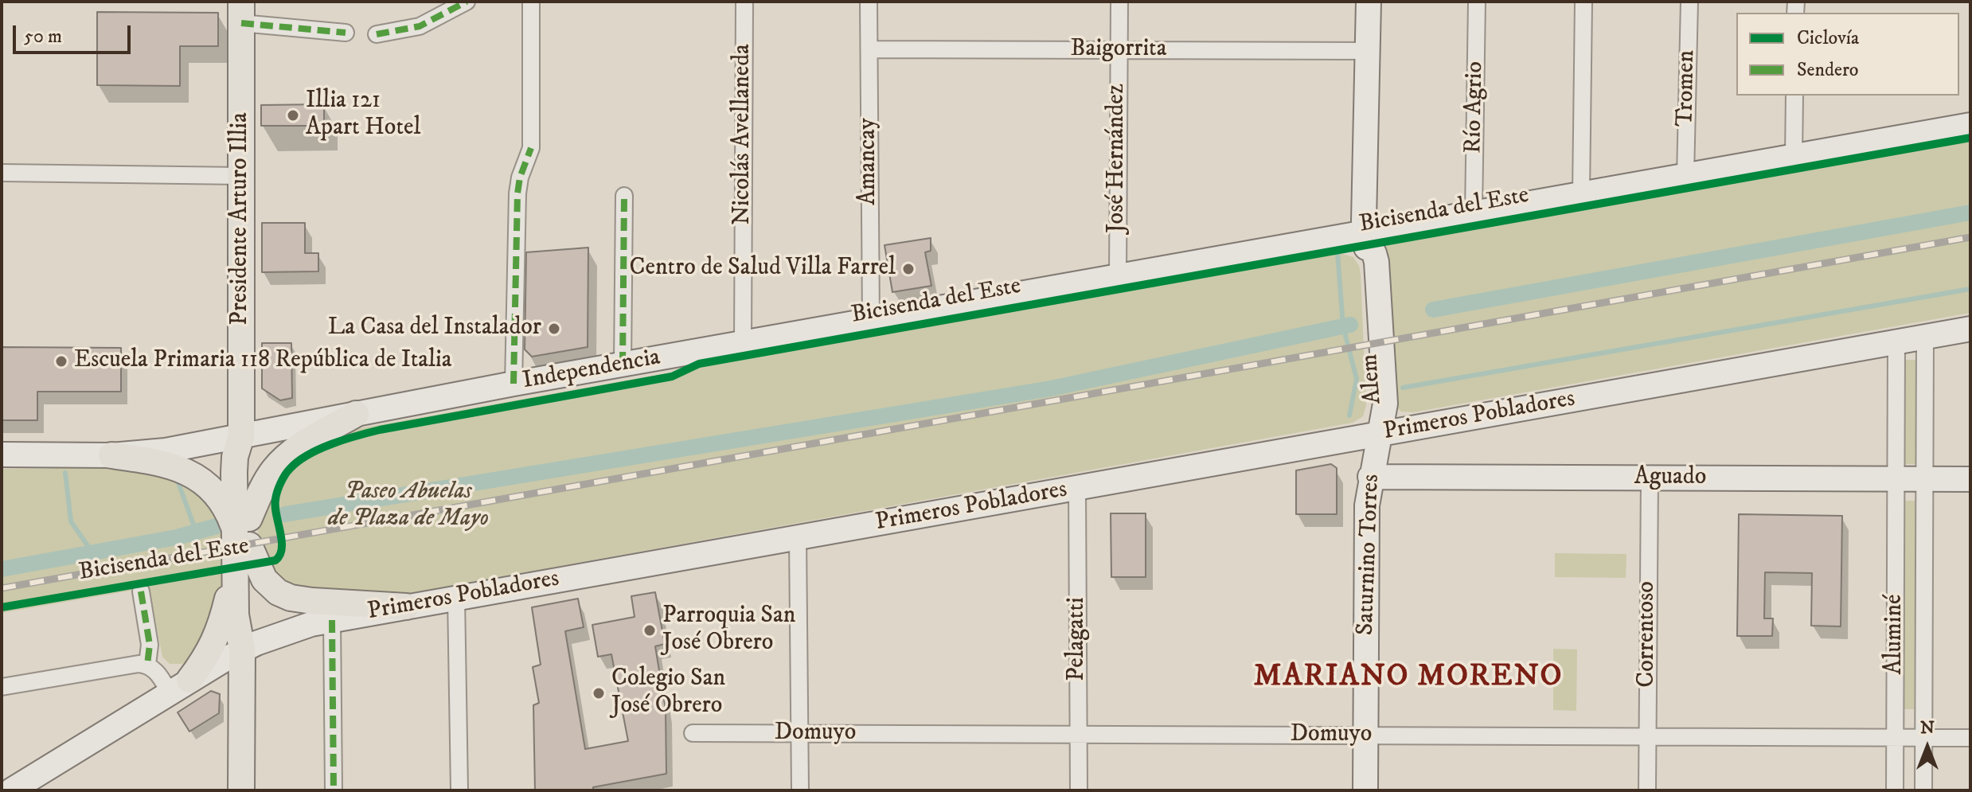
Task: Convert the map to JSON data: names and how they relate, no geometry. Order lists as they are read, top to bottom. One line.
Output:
{"streets":{"main road":["Presidente Arturo Illia"],"street":["Baigorrita","Tromen","Río Agrio","Nicolás Avellaneda","José Hernández","Amancay","Independencia","Alem","Primeros Pobladores","Aguado","Saturnino Torres","Correntoso","Aluminé","Pelagatti","Domuyo"],"cycle path":["Bicisenda del Este"]},"crossings":[["Baigorrita","José Hernández"],["Baigorrita","Amancay"],["Baigorrita","Alem"],["Tromen","Independencia"],["Río Agrio","Independencia"],["Nicolás Avellaneda","Independencia"],["José Hernández","Independencia"],["Amancay","Independencia"],["Presidente Arturo Illia","Independencia"],["Independencia","Alem"],["Alem","Primeros Pobladores"],["Alem","Saturnino Torres"],["Primeros Pobladores","Saturnino Torres"],["Primeros Pobladores","Aluminé"],["Primeros Pobladores","Pelagatti"],["Aguado","Saturnino Torres"],["Aguado","Correntoso"],["Aguado","Aluminé"],["Saturnino Torres","Domuyo"],["Correntoso","Domuyo"],["Aluminé","Domuyo"],["Pelagatti","Domuyo"]],"districts":["MARIANO MORENO"],"parks":["Paseo Abuelas de Plaza de Mayo"],"places":["Illia 121 Apart Hotel","Centro de Salud Villa Farrel","La Casa del Instalador","Escuela Primaria 118 República de Italia","Parroquia San José Obrero","Colegio San José Obrero"],"legend":["Ciclovía","Sendero"],"scale_bar":"50 m","north":"top"}
